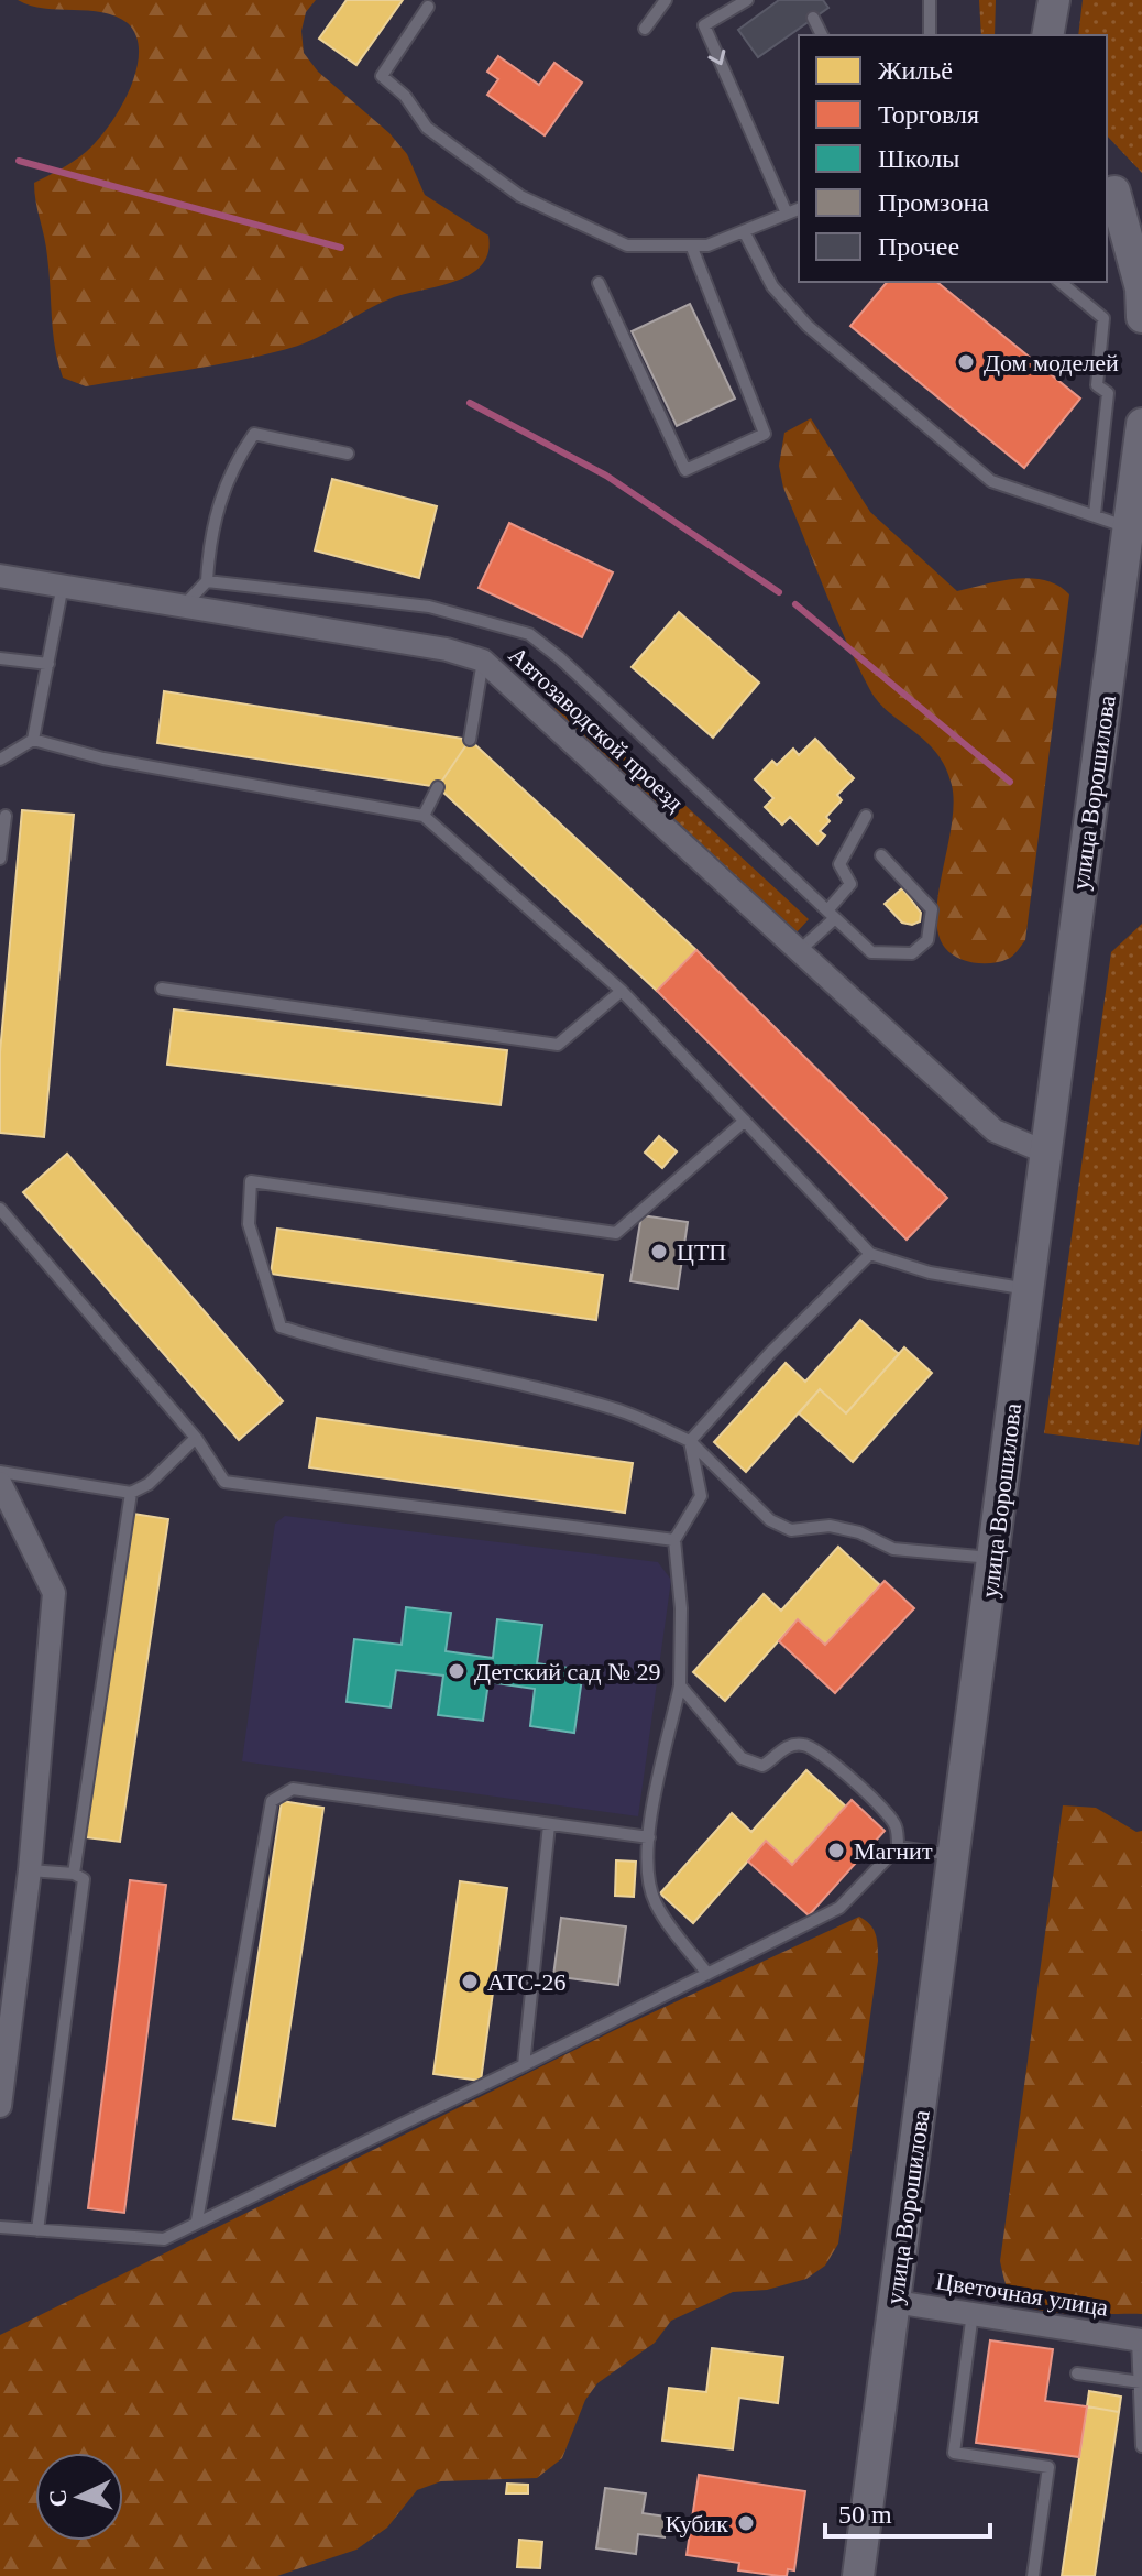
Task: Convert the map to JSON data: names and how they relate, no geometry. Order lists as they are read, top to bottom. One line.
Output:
{"streets":{"main road":["улица Ворошилова"],"street":["Автозаводской проезд","Цветочная улица"]},"crossings":[["Автозаводской проезд","улица Ворошилова"],["улица Ворошилова","Цветочная улица"]],"places":["Дом моделей","ЦТП","Детский сад № 29","Магнит","АТС-26","Кубик"],"legend":["Жильё","Торговля","Школы","Промзона","Прочее"],"scale_bar":"50 m","north":"left"}
